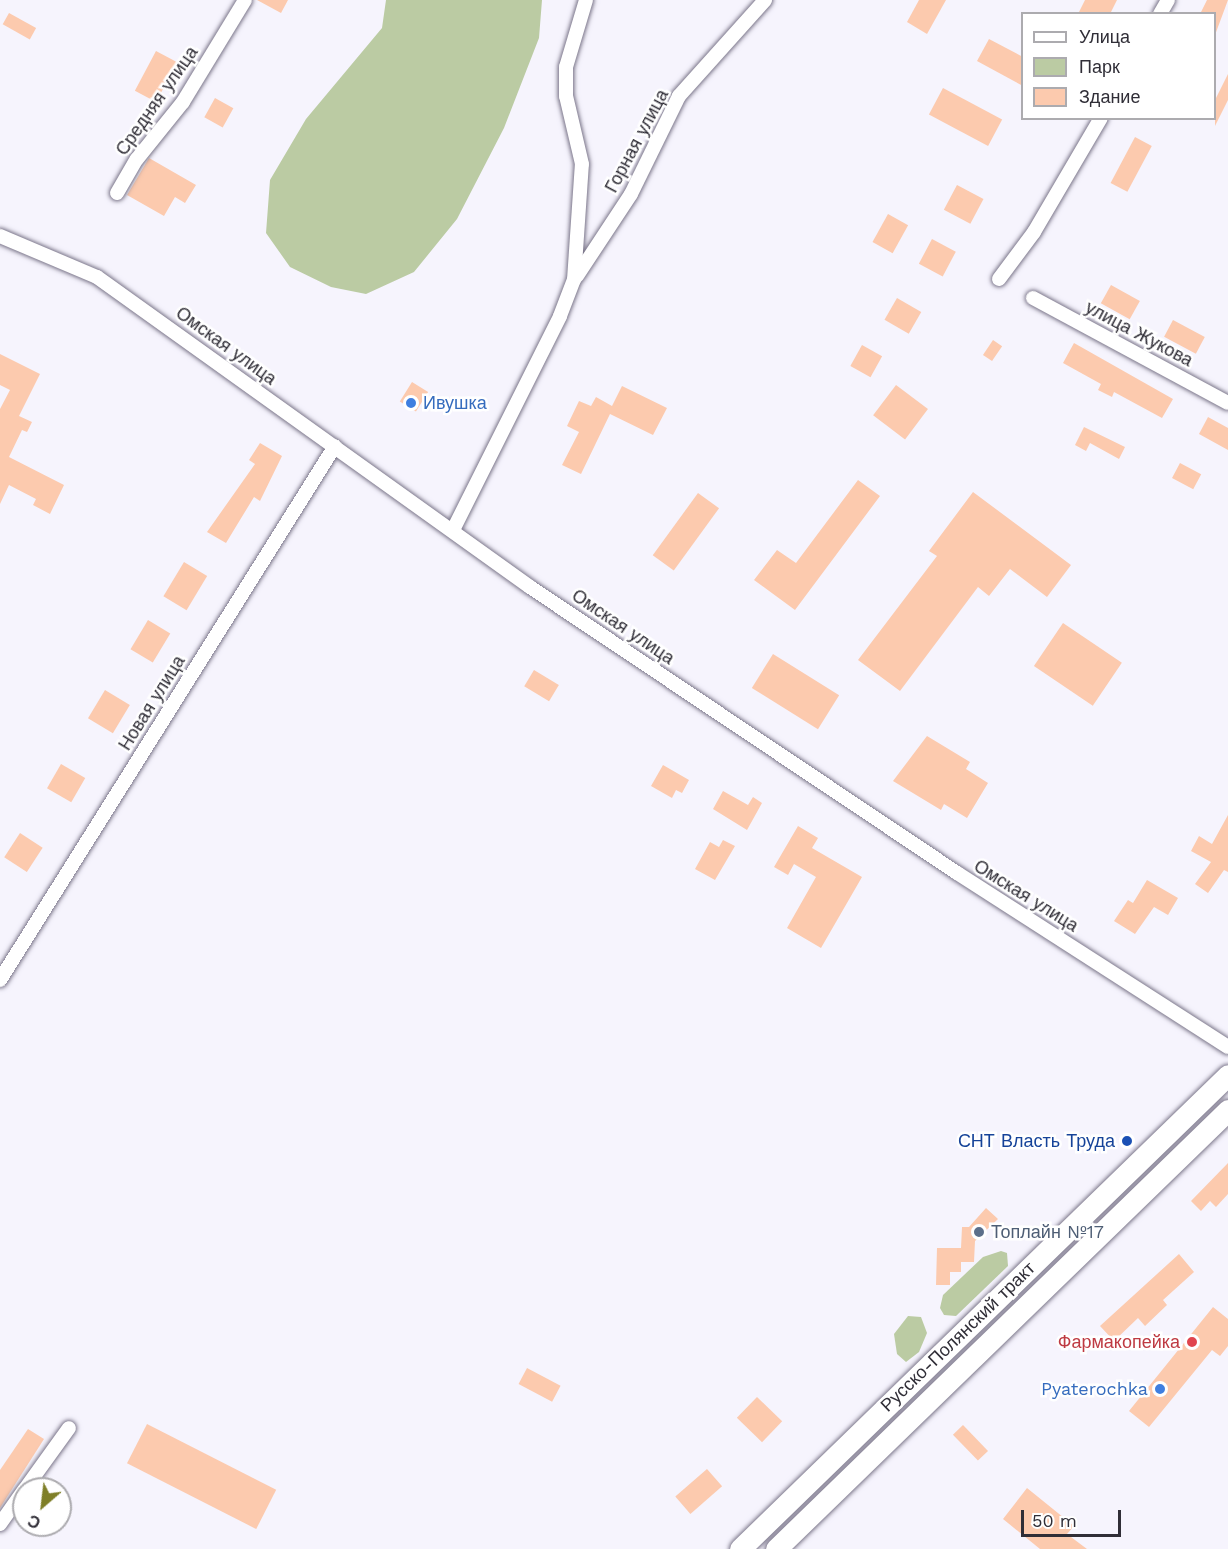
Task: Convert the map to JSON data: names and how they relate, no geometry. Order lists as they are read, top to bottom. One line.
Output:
{"streets":{"main road":["Русско-Полянский тракт"],"street":["Средняя улица","Горная улица","улица Жукова","Омская улица","Новая улица"]},"crossings":[["Омская улица","Новая улица"]],"places":["Ивушка","СНТ Власть Труда","Топлайн №17","Фармакопейка","Pyaterochka"],"legend":["Улица","Парк","Здание"],"scale_bar":"50 m","north":"bottom left"}
